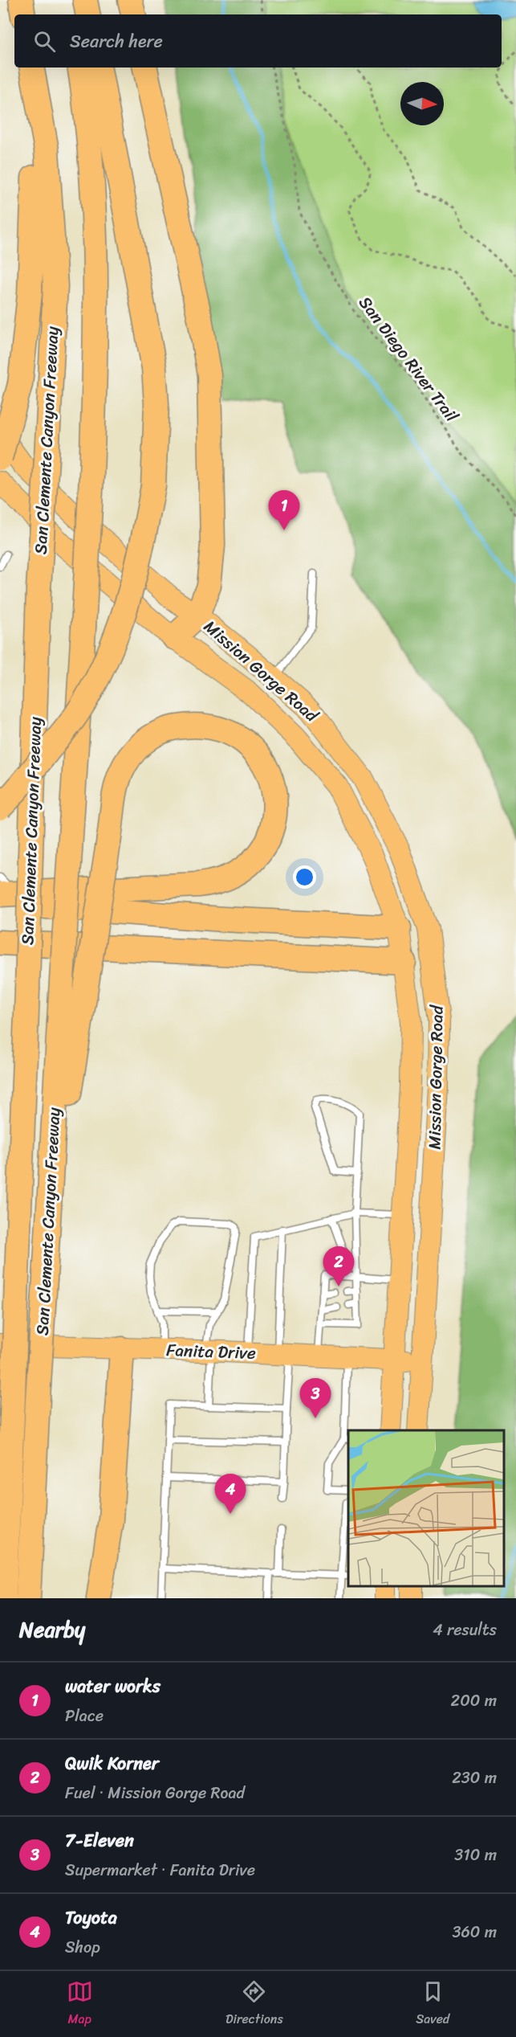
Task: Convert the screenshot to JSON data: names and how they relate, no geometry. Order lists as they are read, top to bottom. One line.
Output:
{"streets":{"highway":["San Clemente Canyon Freeway"],"main road":["Mission Gorge Road","Fanita Drive"],"path":["San Diego River Trail"]},"crossings":[["Mission Gorge Road","Fanita Drive"]],"north":"right","page":{"search":"Search here","pins":["1","2","3","4"],"heading":["Nearby","4 results"],"list":[{"mark":"1","name":"water works","note":"Place","value":"200 m"},{"mark":"2","name":"Qwik Korner","note":"Fuel · Mission Gorge Road","value":"230 m"},{"mark":"3","name":"7-Eleven","note":"Supermarket · Fanita Drive","value":"310 m"},{"mark":"4","name":"Toyota","note":"Shop","value":"360 m"}],"nav":["Map","Directions","Saved"]}}
